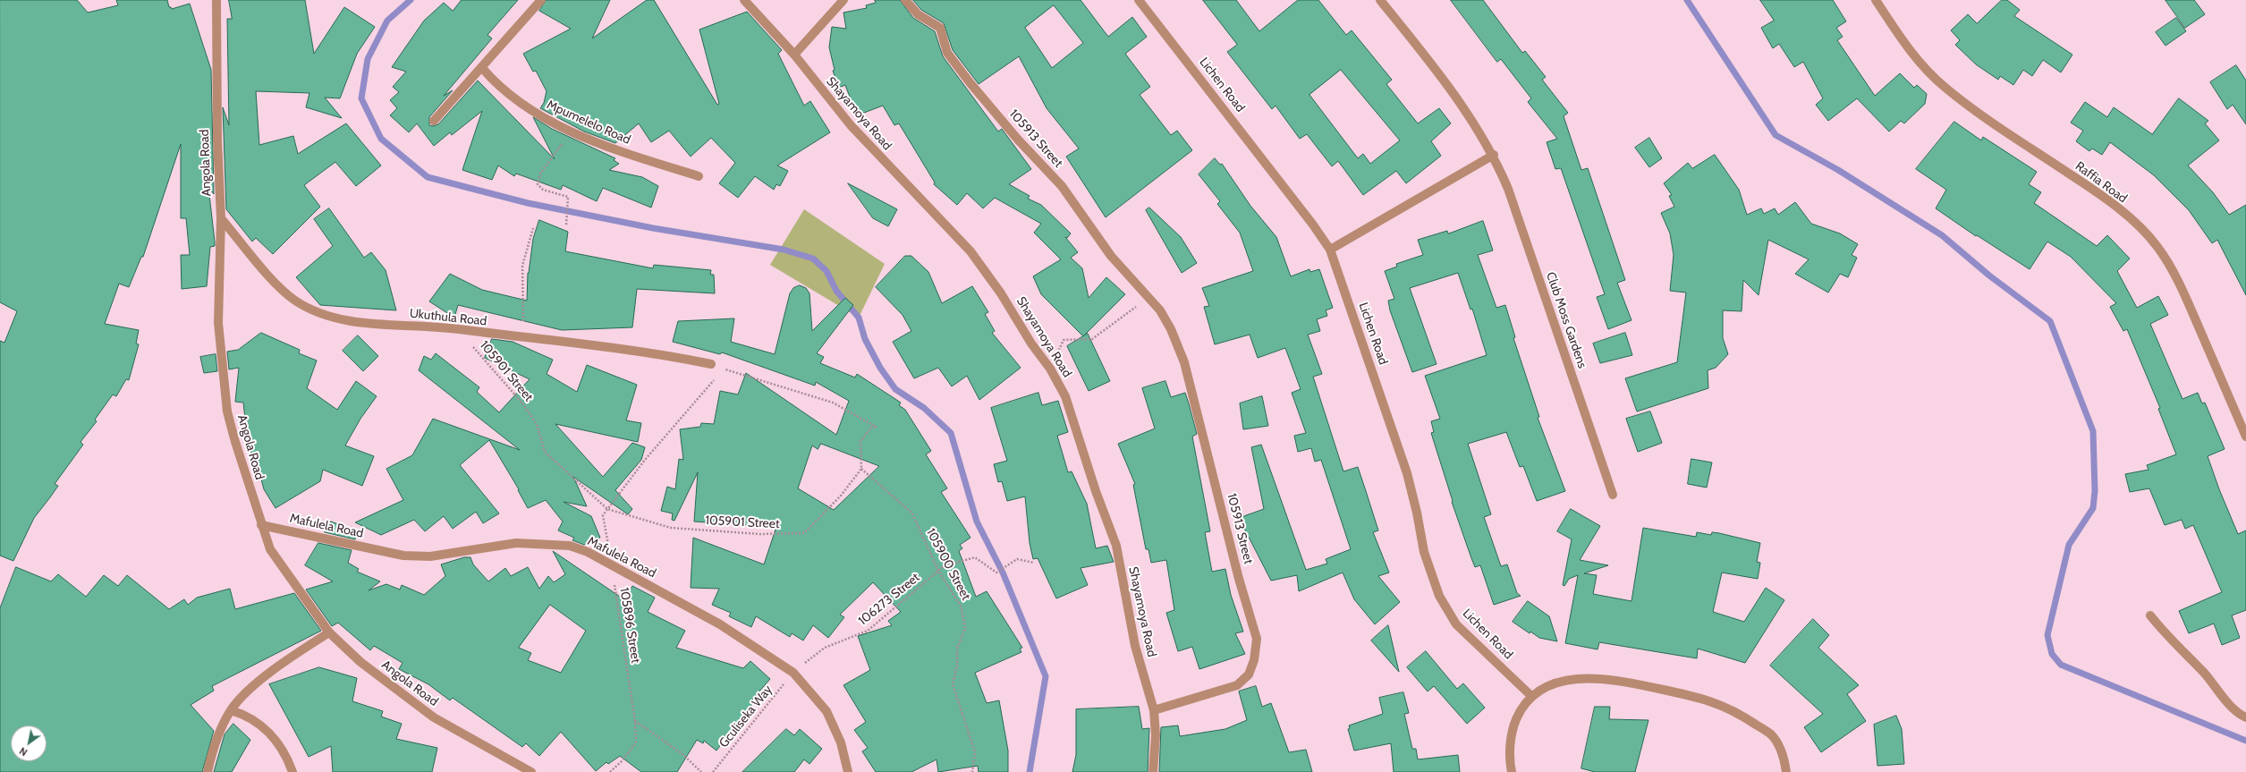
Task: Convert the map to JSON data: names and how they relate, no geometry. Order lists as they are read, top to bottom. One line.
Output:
{"streets":{"street":["Lichen Road","Shayamoya Road","Mpumelelo Road","105913 Street","Angola Road","Raffia Road","Ukuthula Road","Club Moss Gardens","Mafulela Road"],"path":["105901 Street","105900 Street","106273 Street","105896 Street","Gculiseka Way"]},"crossings":[["Shayamoya Road","105913 Street"],["Angola Road","Ukuthula Road"],["Angola Road","Mafulela Road"],["Ukuthula Road","105901 Street"],["Ukuthula Road","105896 Street"],["105901 Street","105900 Street"],["105901 Street","105896 Street"],["Mafulela Road","106273 Street"],["Mafulela Road","105896 Street"],["Mafulela Road","Gculiseka Way"],["105900 Street","106273 Street"],["106273 Street","Gculiseka Way"]],"north":"bottom left"}
